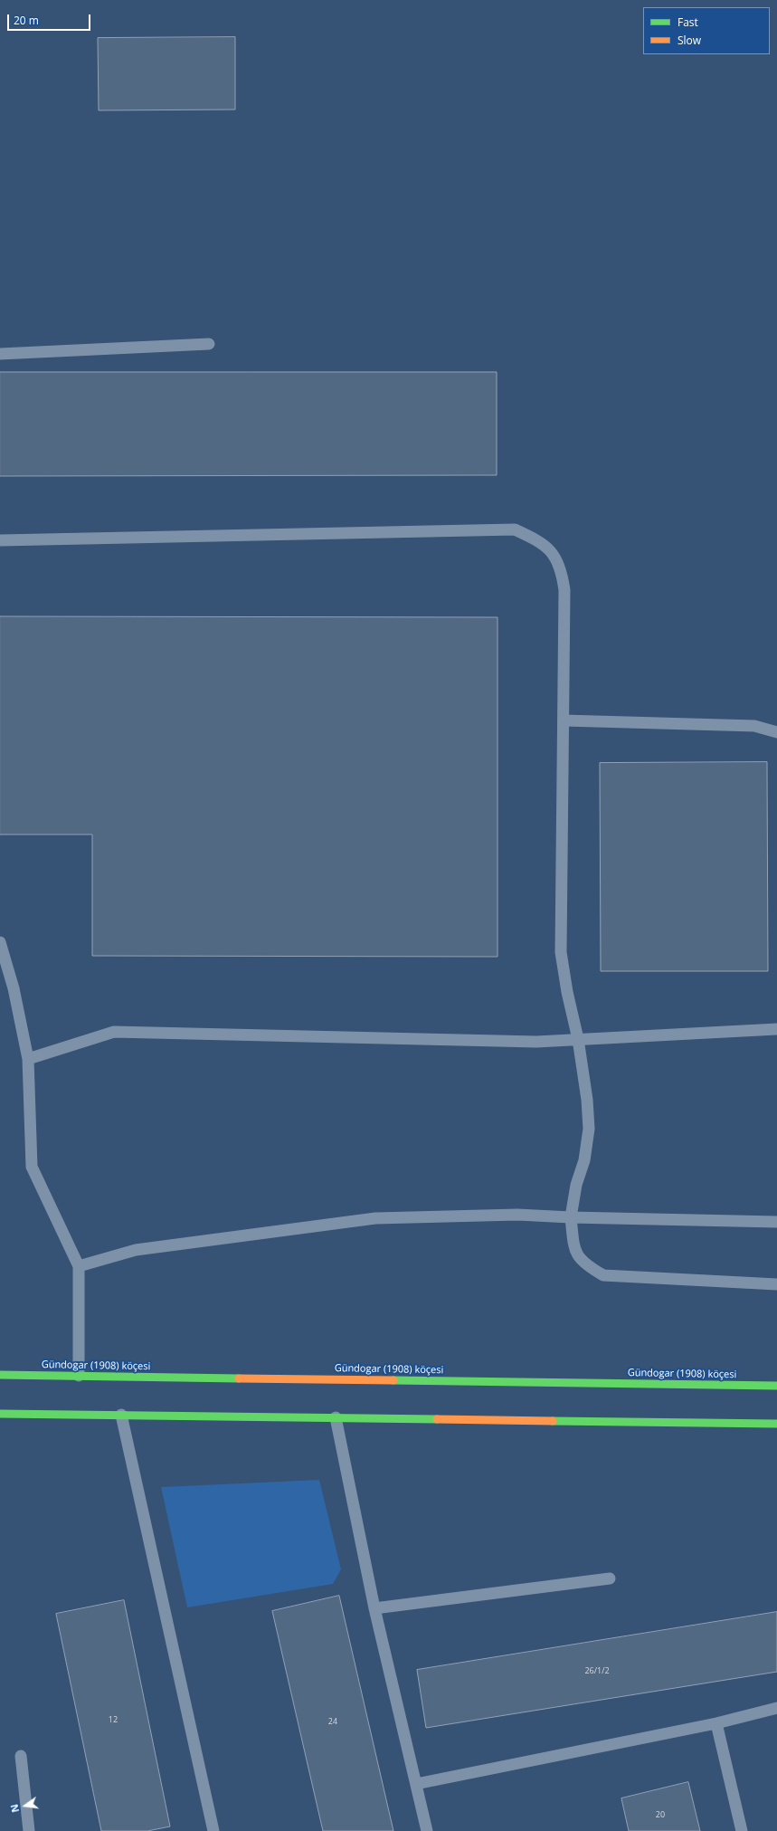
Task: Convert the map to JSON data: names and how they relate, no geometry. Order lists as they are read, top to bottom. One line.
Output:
{"streets":{"main road":["Gündogar (1908) köçesi"]},"house_numbers":["26/1/2","12","24","20"],"legend":["Fast","Slow"],"scale_bar":"20 m","north":"left"}
